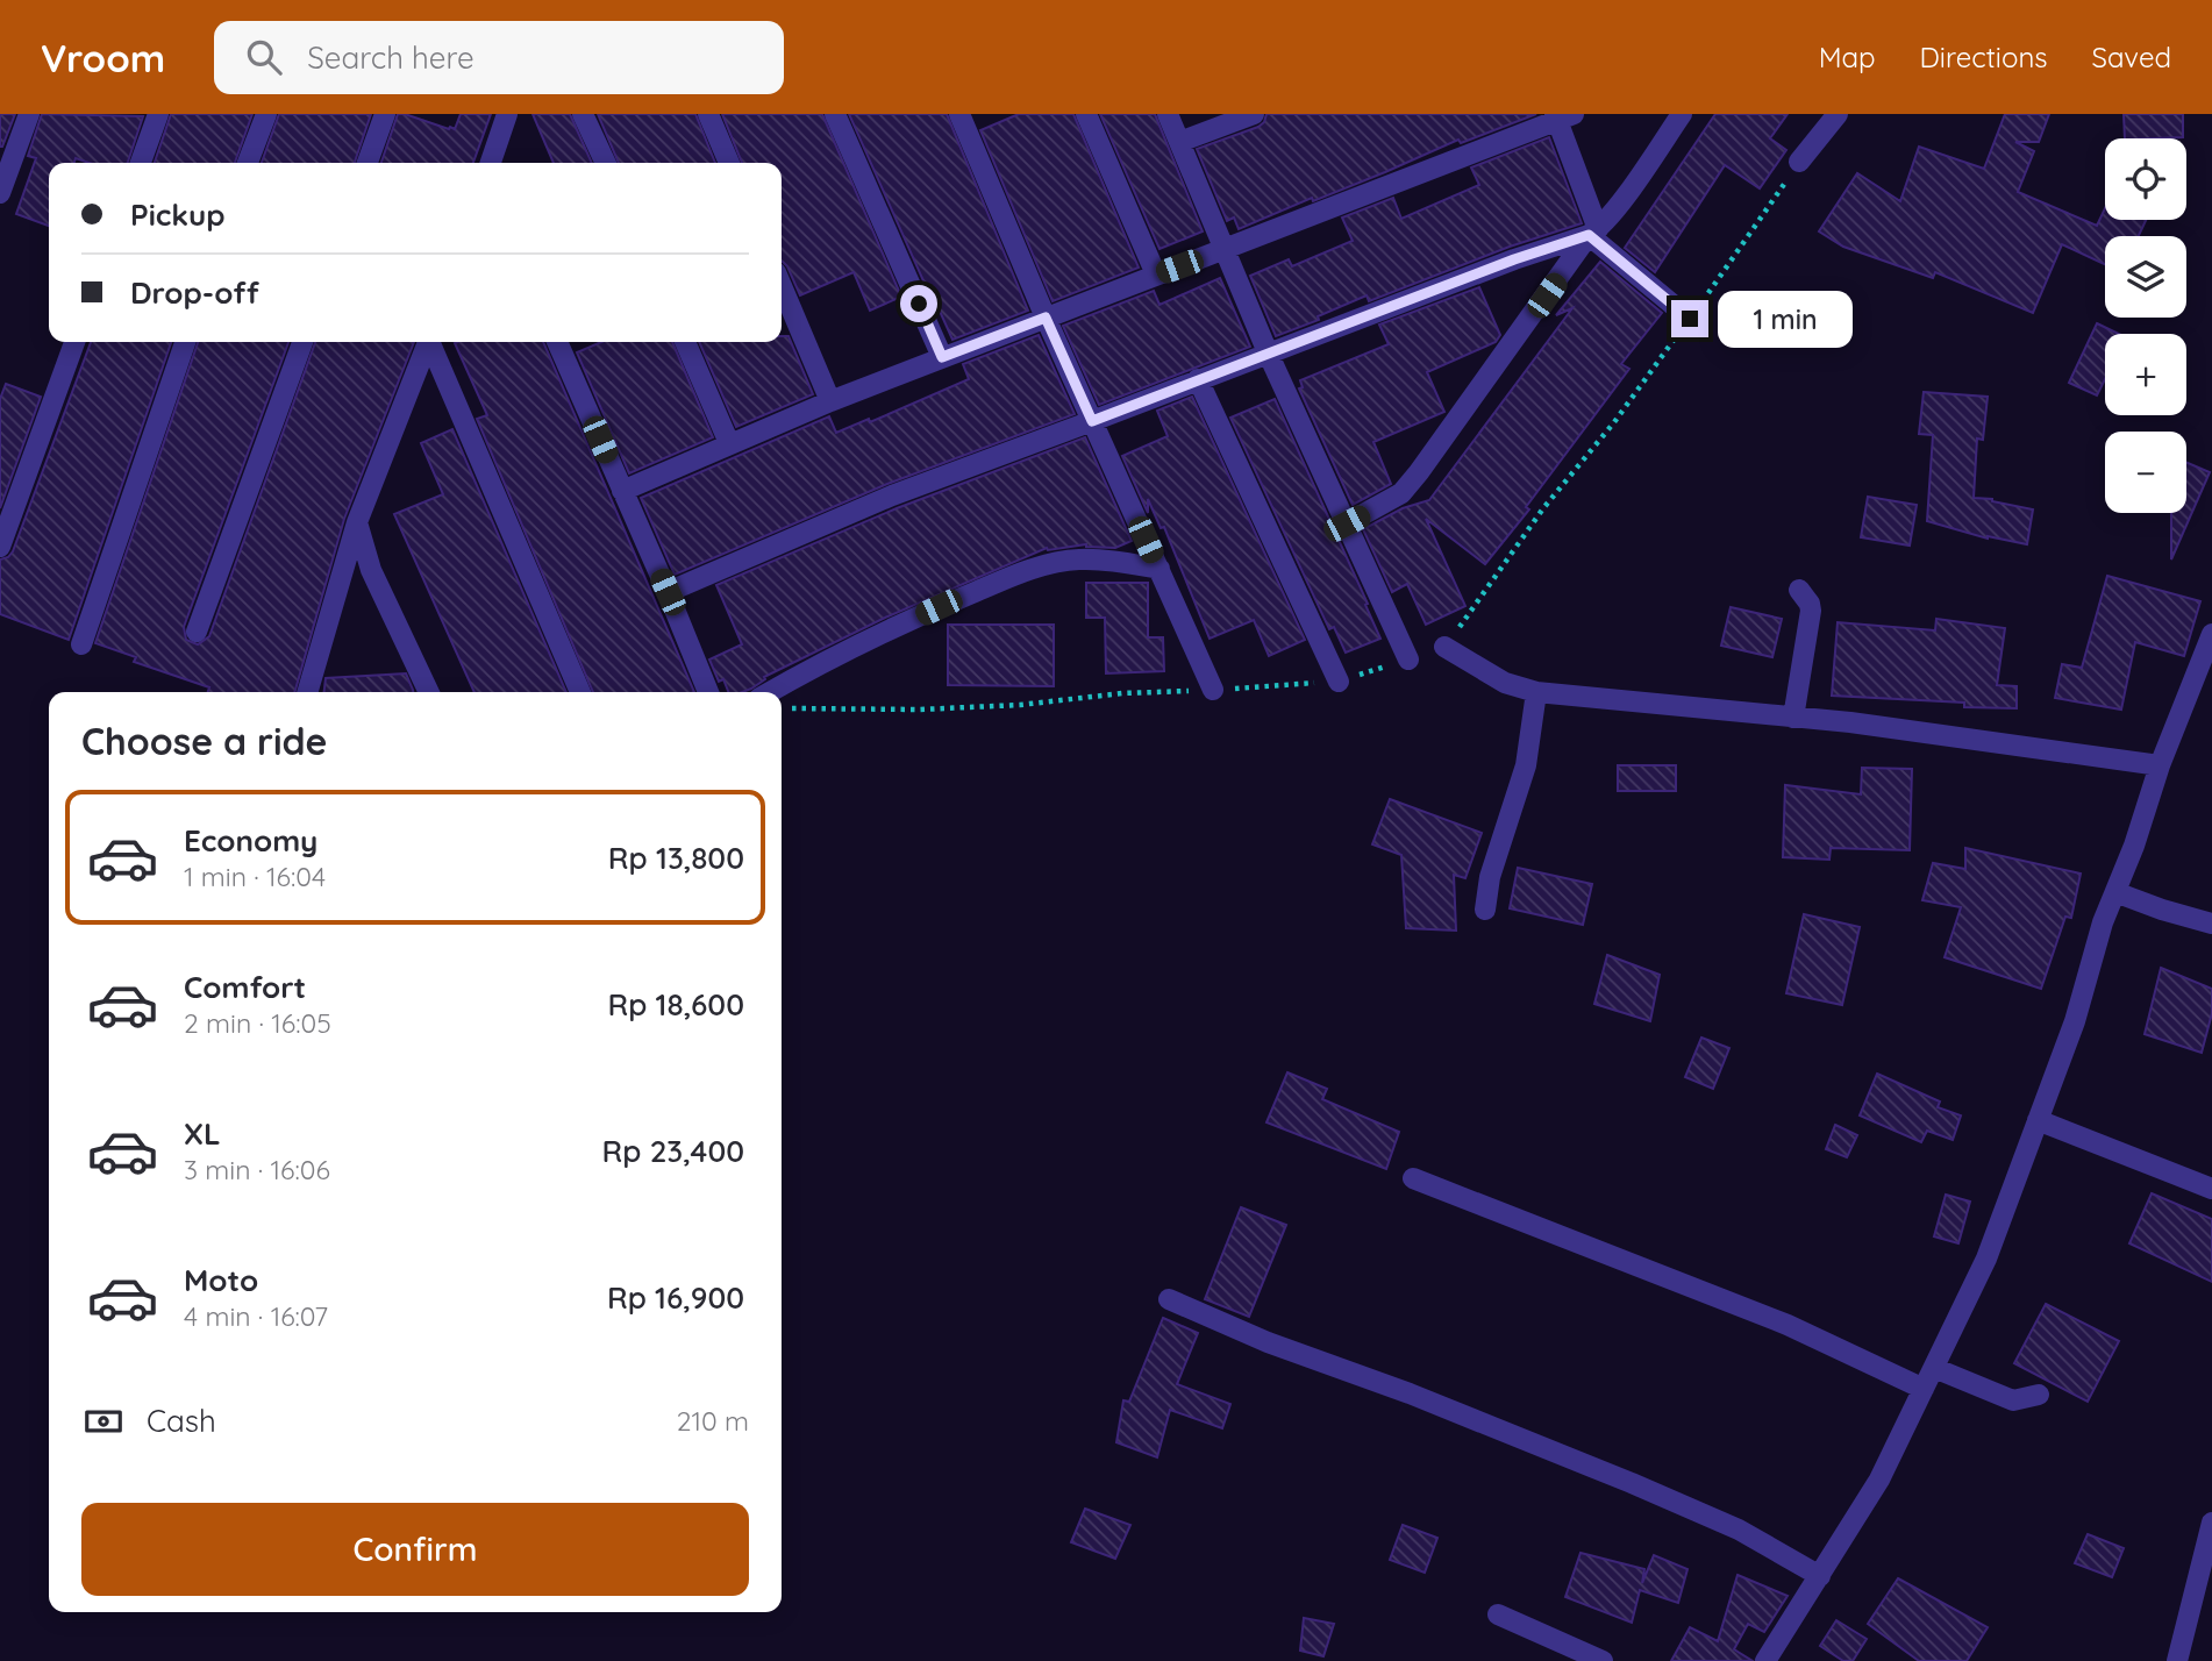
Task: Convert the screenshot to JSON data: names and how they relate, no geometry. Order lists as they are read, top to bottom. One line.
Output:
{"page":{"header":"Vroom","search":"Search here","nav":["Map","Directions","Saved"],"map_buttons":["+","−"],"banner":["Pickup","Drop-off"],"bubble":"1 min","heading":"Choose a ride","list":[{"name":"Economy","note":"1 min · 16:04","value":"Rp 13,800"},{"name":"Comfort","note":"2 min · 16:05","value":"Rp 18,600"},{"name":"XL","note":"3 min · 16:06","value":"Rp 23,400"},{"name":"Moto","note":"4 min · 16:07","value":"Rp 16,900"}],"pay":["Cash","210 m"],"buttons":"Confirm"}}
